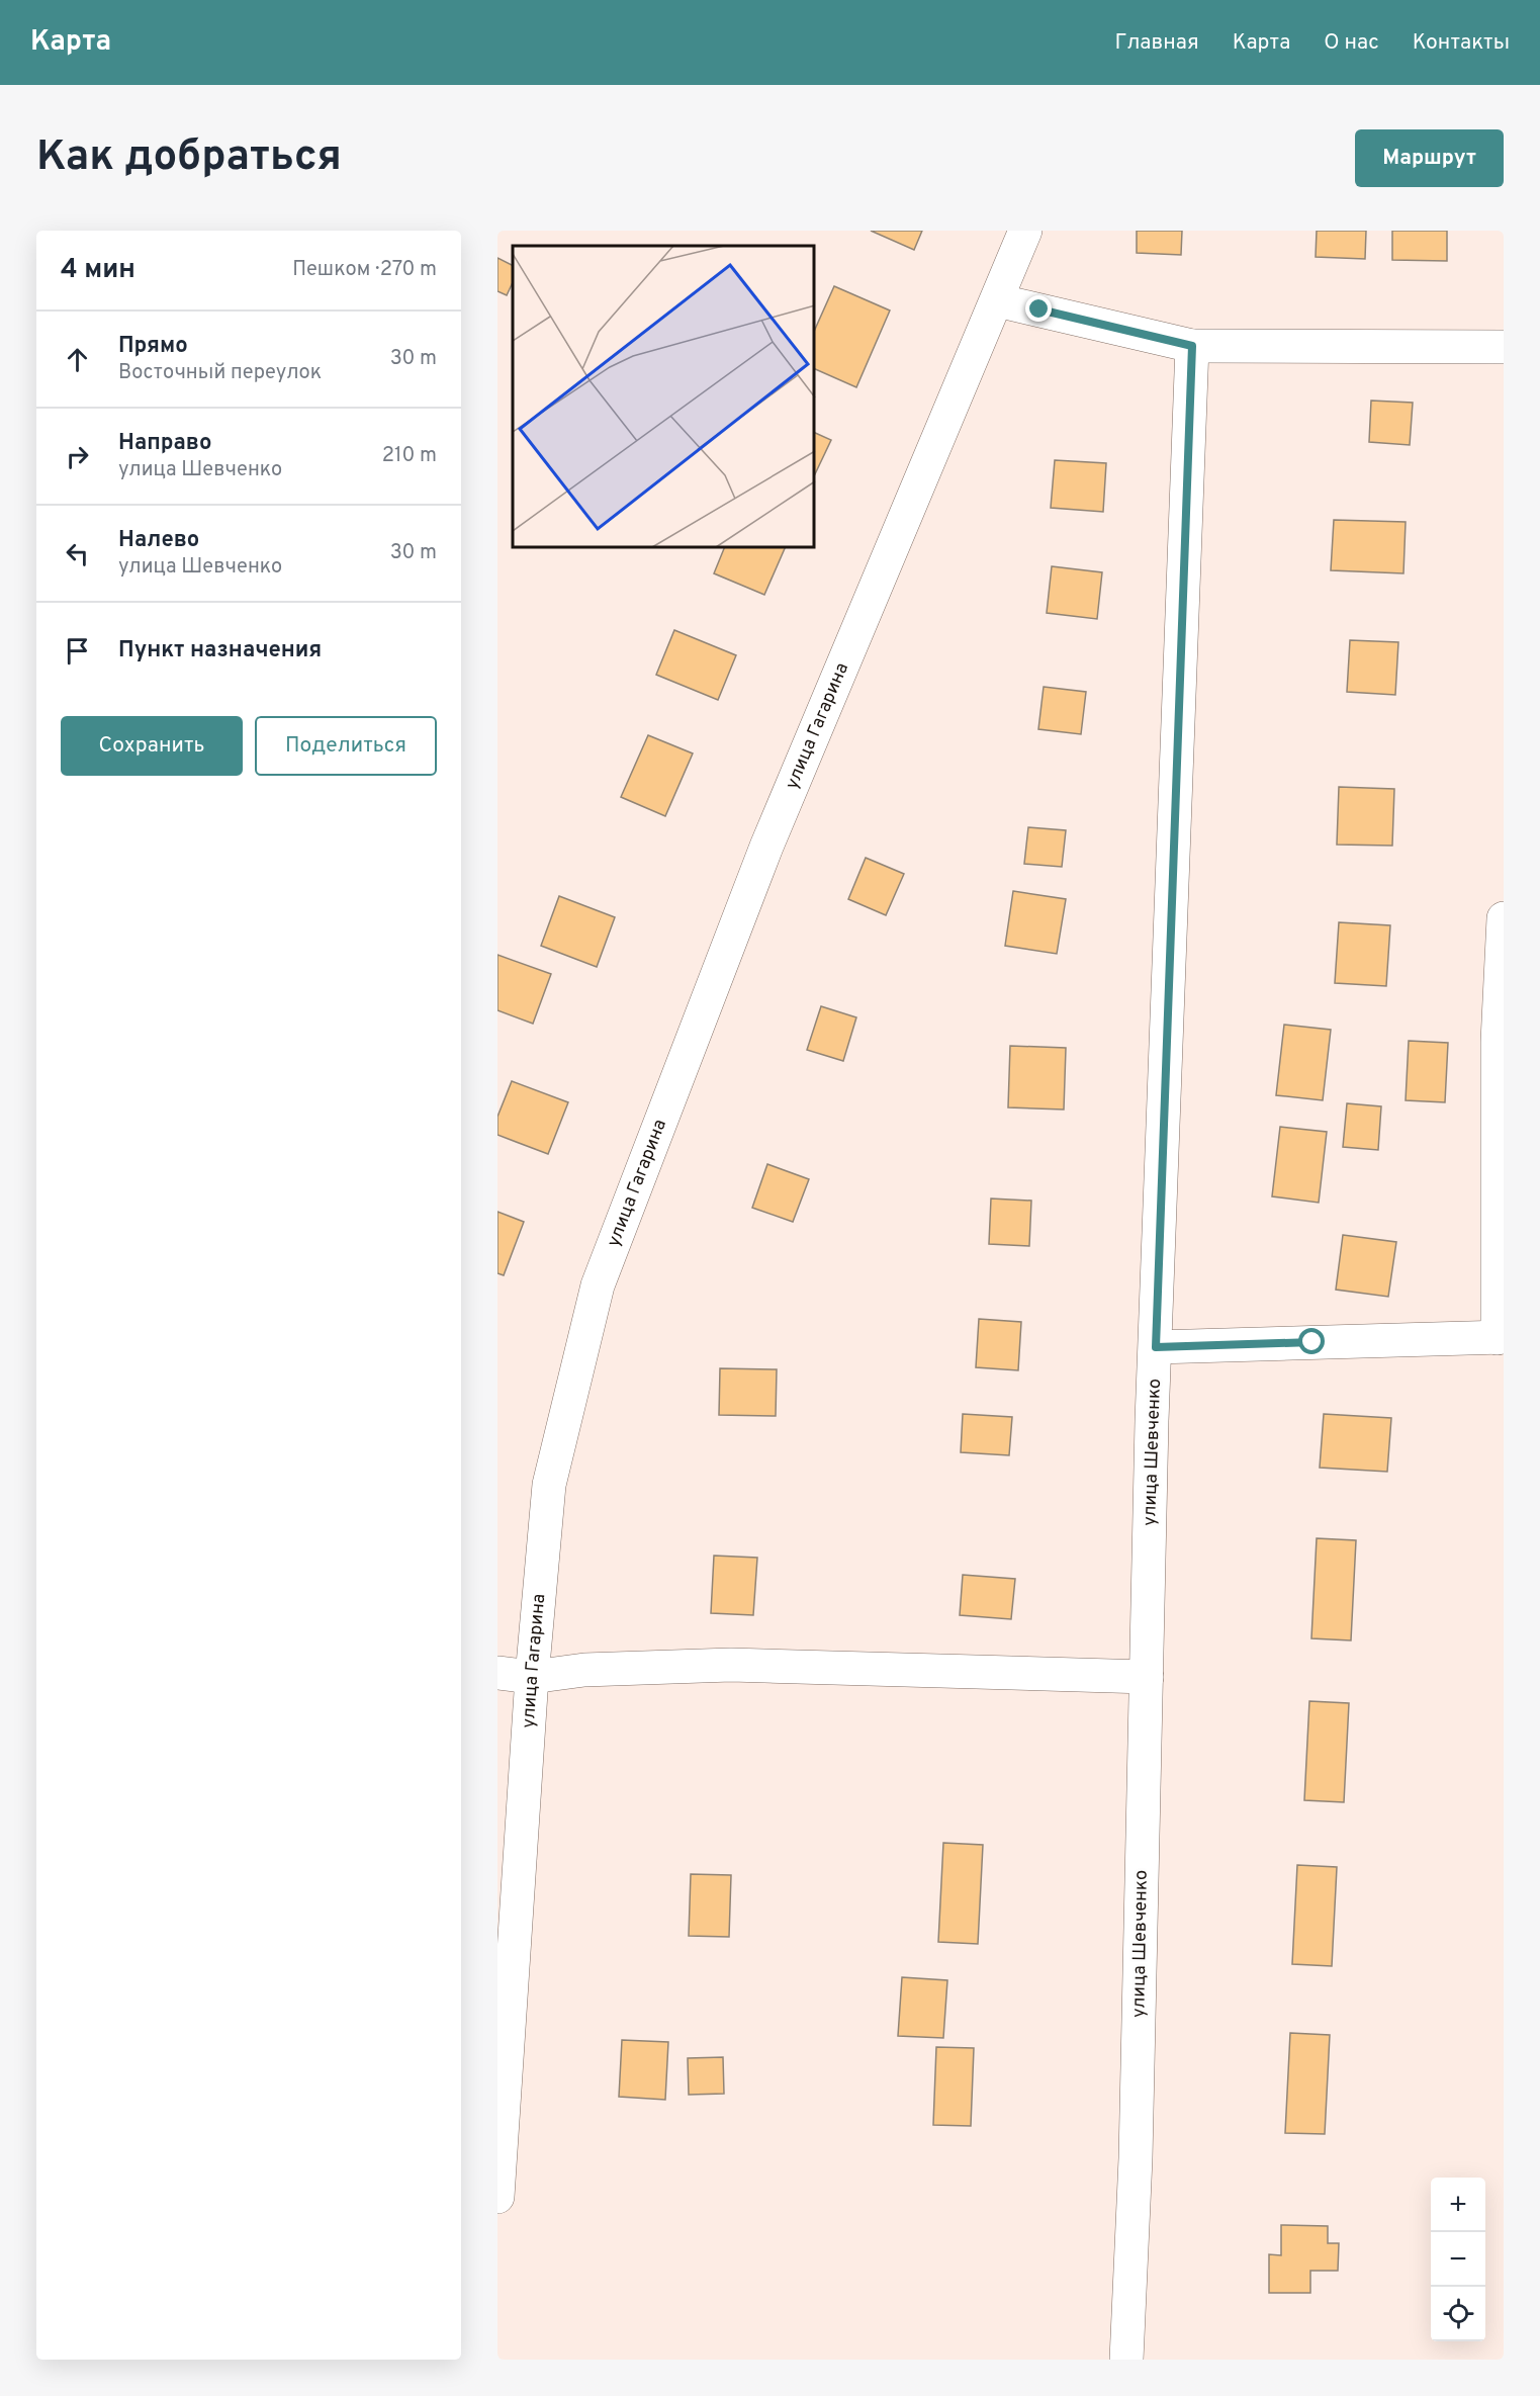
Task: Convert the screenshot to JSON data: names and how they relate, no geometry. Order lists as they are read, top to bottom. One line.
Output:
{"streets":{"street":["улица Гагарина","улица Шевченко"]},"page":{"header":"Карта","nav":["Главная","Карта","О нас","Контакты"],"buttons":["Маршрут",["Сохранить","Поделиться"]],"title":"Как добраться","heading":["4 мин","Пешком · 270 m"],"list":[["Прямо","Восточный переулок","30 m"],["Направо","улица Шевченко","210 m"],["Налево","улица Шевченко","30 m"],"Пункт назначения"],"map_buttons":["+","−"]}}
